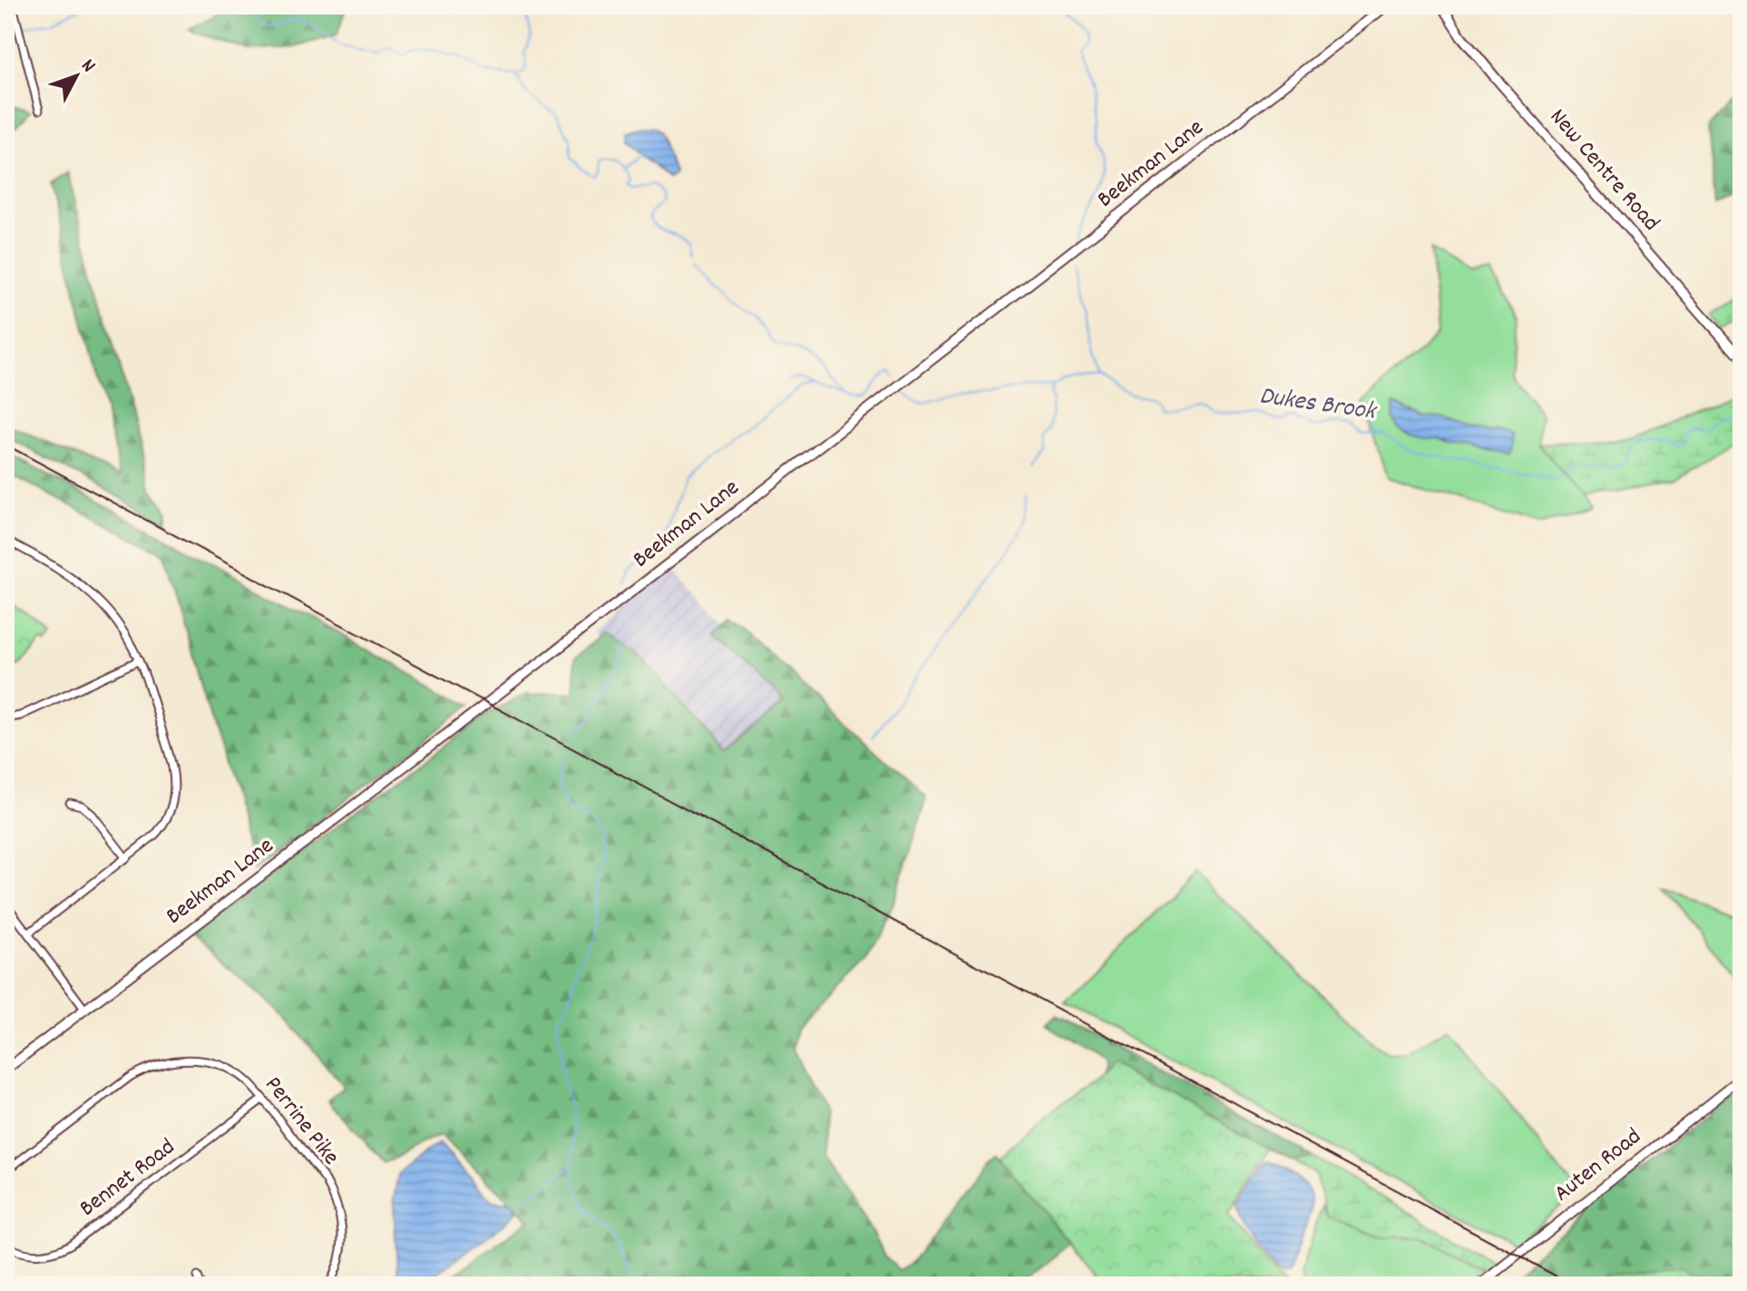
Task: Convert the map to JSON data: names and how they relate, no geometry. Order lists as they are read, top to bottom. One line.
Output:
{"streets":{"street":["Beekman Lane","New Centre Road","Perrine Pike","Auten Road","Bennet Road"]},"crossings":[["Perrine Pike","Bennet Road"]],"water":["Dukes Brook"],"north":"top right"}
